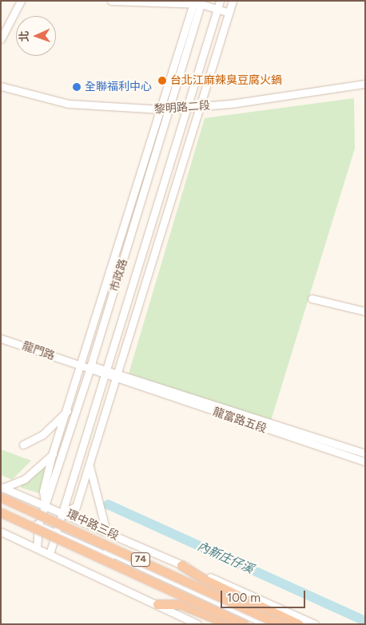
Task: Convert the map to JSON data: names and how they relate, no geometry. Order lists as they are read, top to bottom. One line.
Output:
{"streets":{"highway":["74"],"street":["黎明路二段","市政路","龍門路","龍富路五段","環中路三段"]},"crossings":[["黎明路二段","市政路"],["市政路","龍門路"],["市政路","龍富路五段"],["市政路","環中路三段"],["龍門路","龍富路五段"],["環中路三段","74"]],"water":["內新庄仔溪"],"places":["台北江麻辣臭豆腐火鍋","全聯福利中心"],"scale_bar":"100 m","north":"left"}
